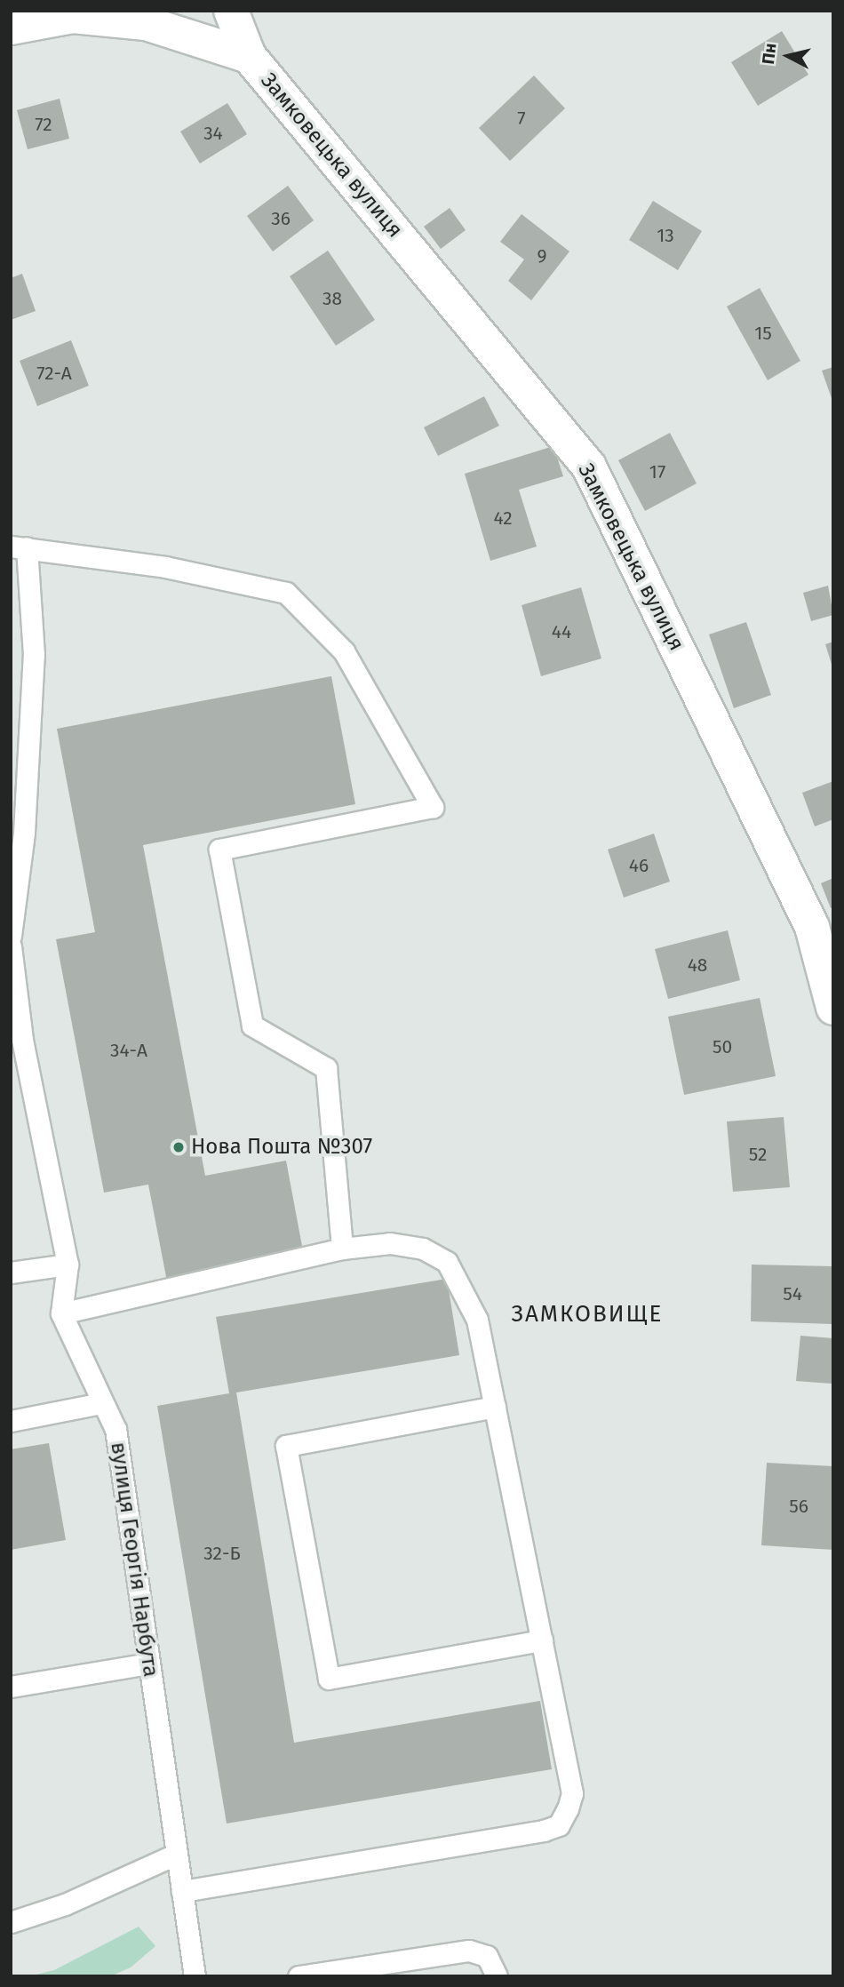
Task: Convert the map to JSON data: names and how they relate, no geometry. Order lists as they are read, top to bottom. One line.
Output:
{"streets":{"street":["Замковецька вулиця"],"lane":["вулиця Георгія Нарбута"]},"districts":["ЗАМКОВИЩЕ"],"places":["Нова Пошта №307"],"house_numbers":["7","72","34","36","13","9","38","15","72-А","17","42","44","46","48","50","34-А","52","54","56","32-Б"],"north":"left"}
